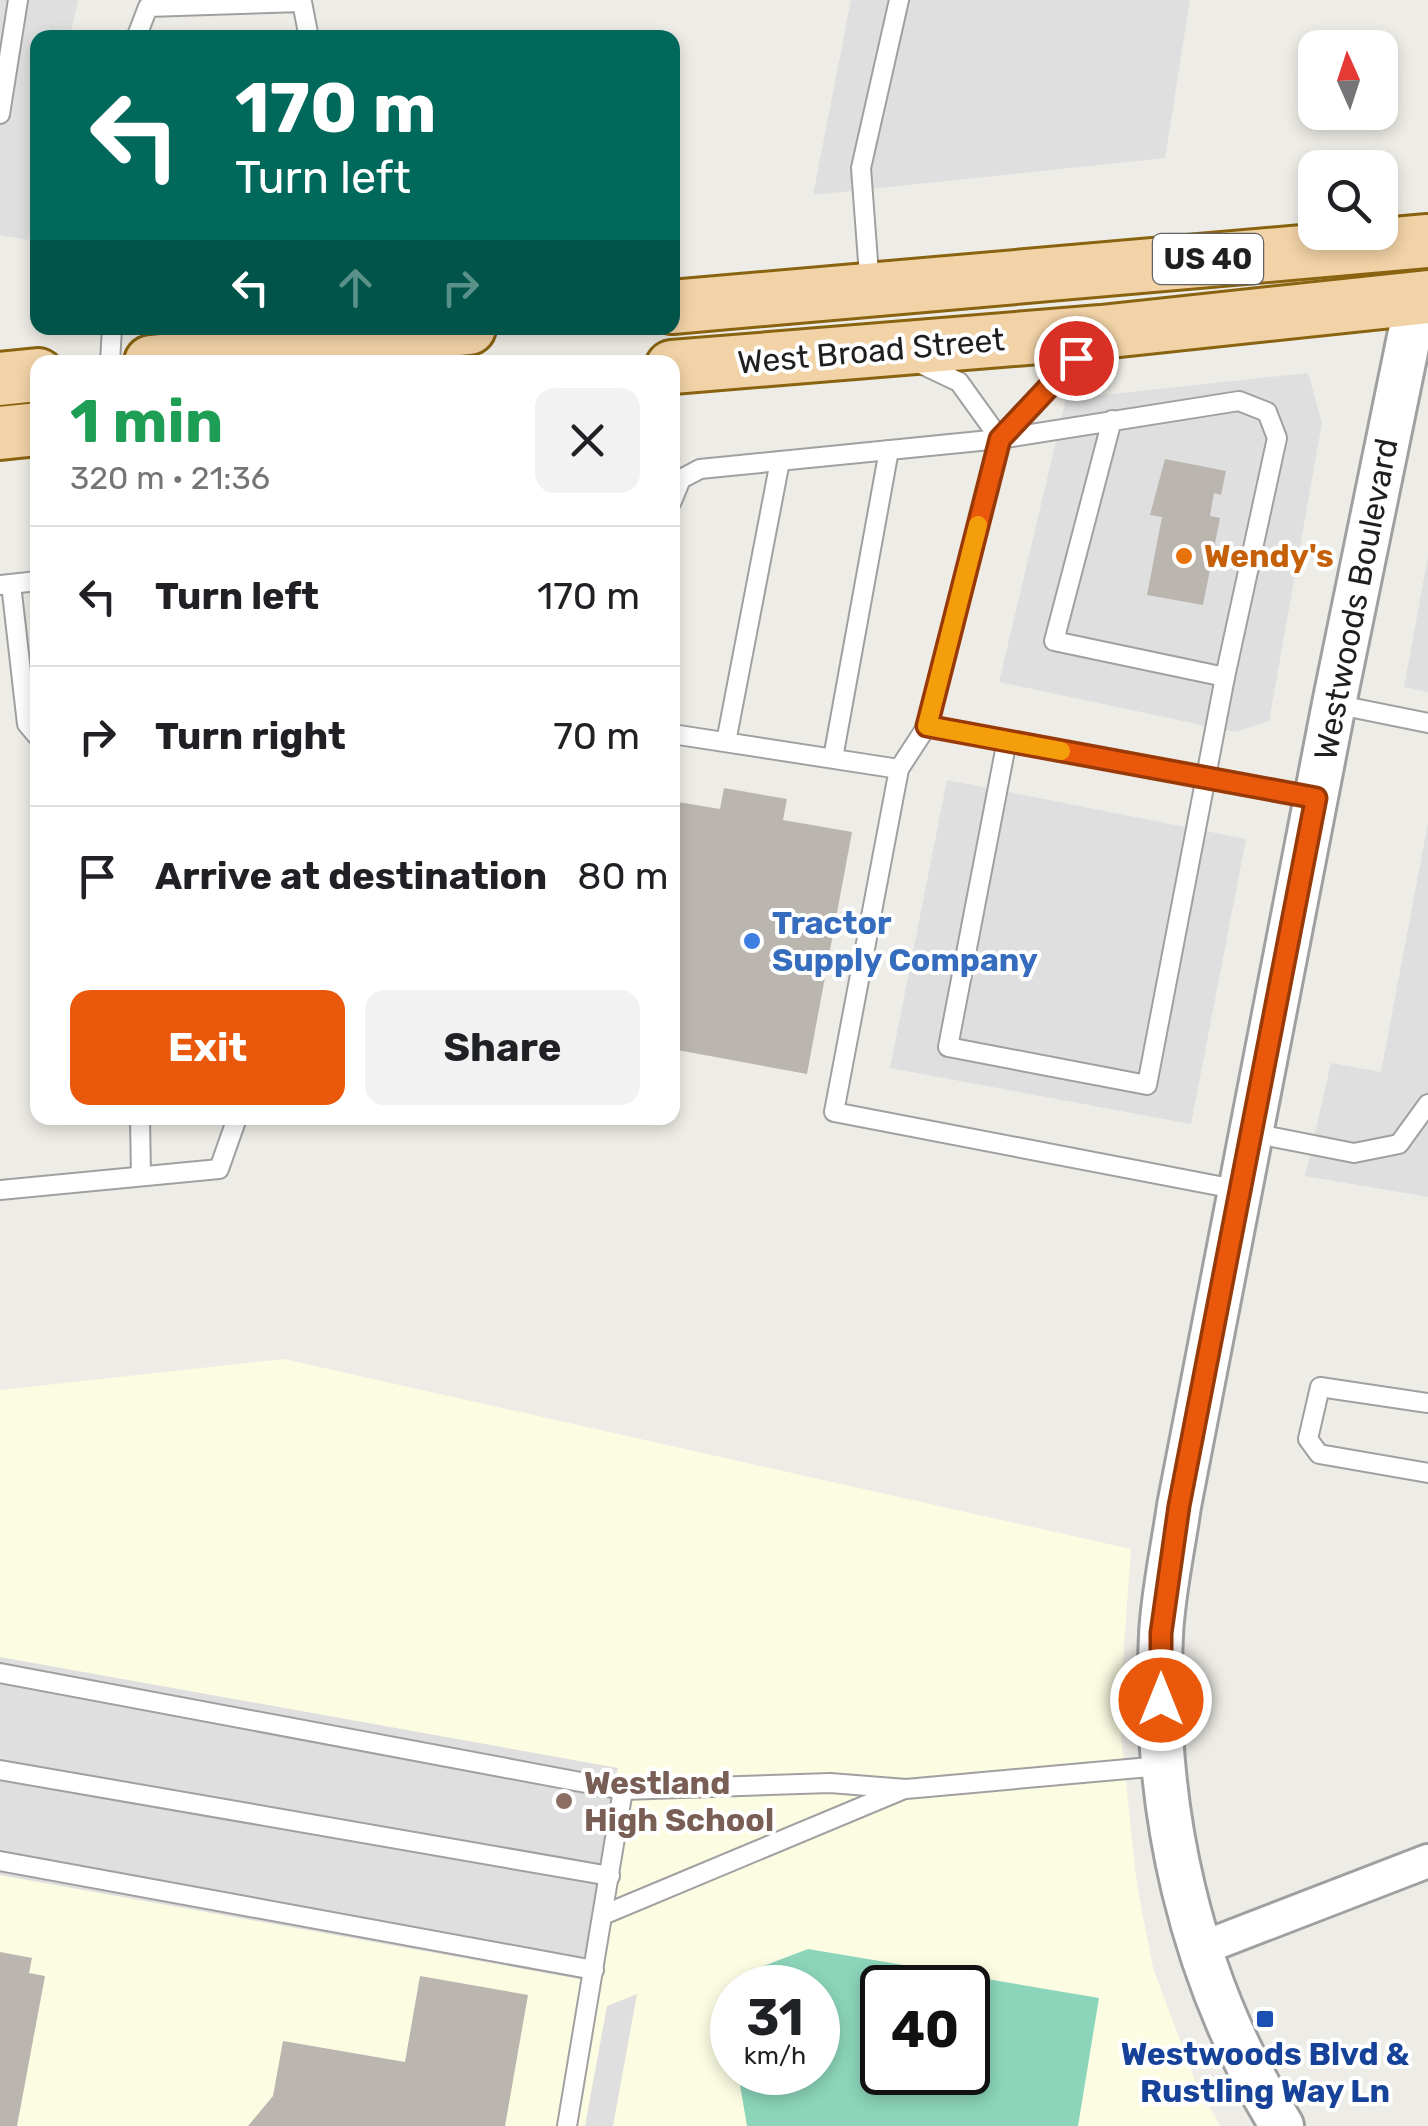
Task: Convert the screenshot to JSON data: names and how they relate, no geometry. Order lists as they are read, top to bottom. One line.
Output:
{"streets":{"main road":["US 40","West Broad Street"],"street":["Westwoods Boulevard"]},"crossings":[["West Broad Street","Westwoods Boulevard"]],"places":{"other":["Wendy's","Tractor Supply Company","Westland High School"],"transit":["Westwoods Blvd & Rustling Way Ln"]},"north":"top","page":{"turn":["170 m","Turn left"],"heading":["1 min","320 m · 21:36"],"list":[{"name":"Turn left","value":"170 m"},{"name":"Turn right","value":"70 m"},{"name":"Arrive at destination","value":"80 m"}],"buttons":["Exit","Share"],"speed":"31 km/h","limit":"40"}}
